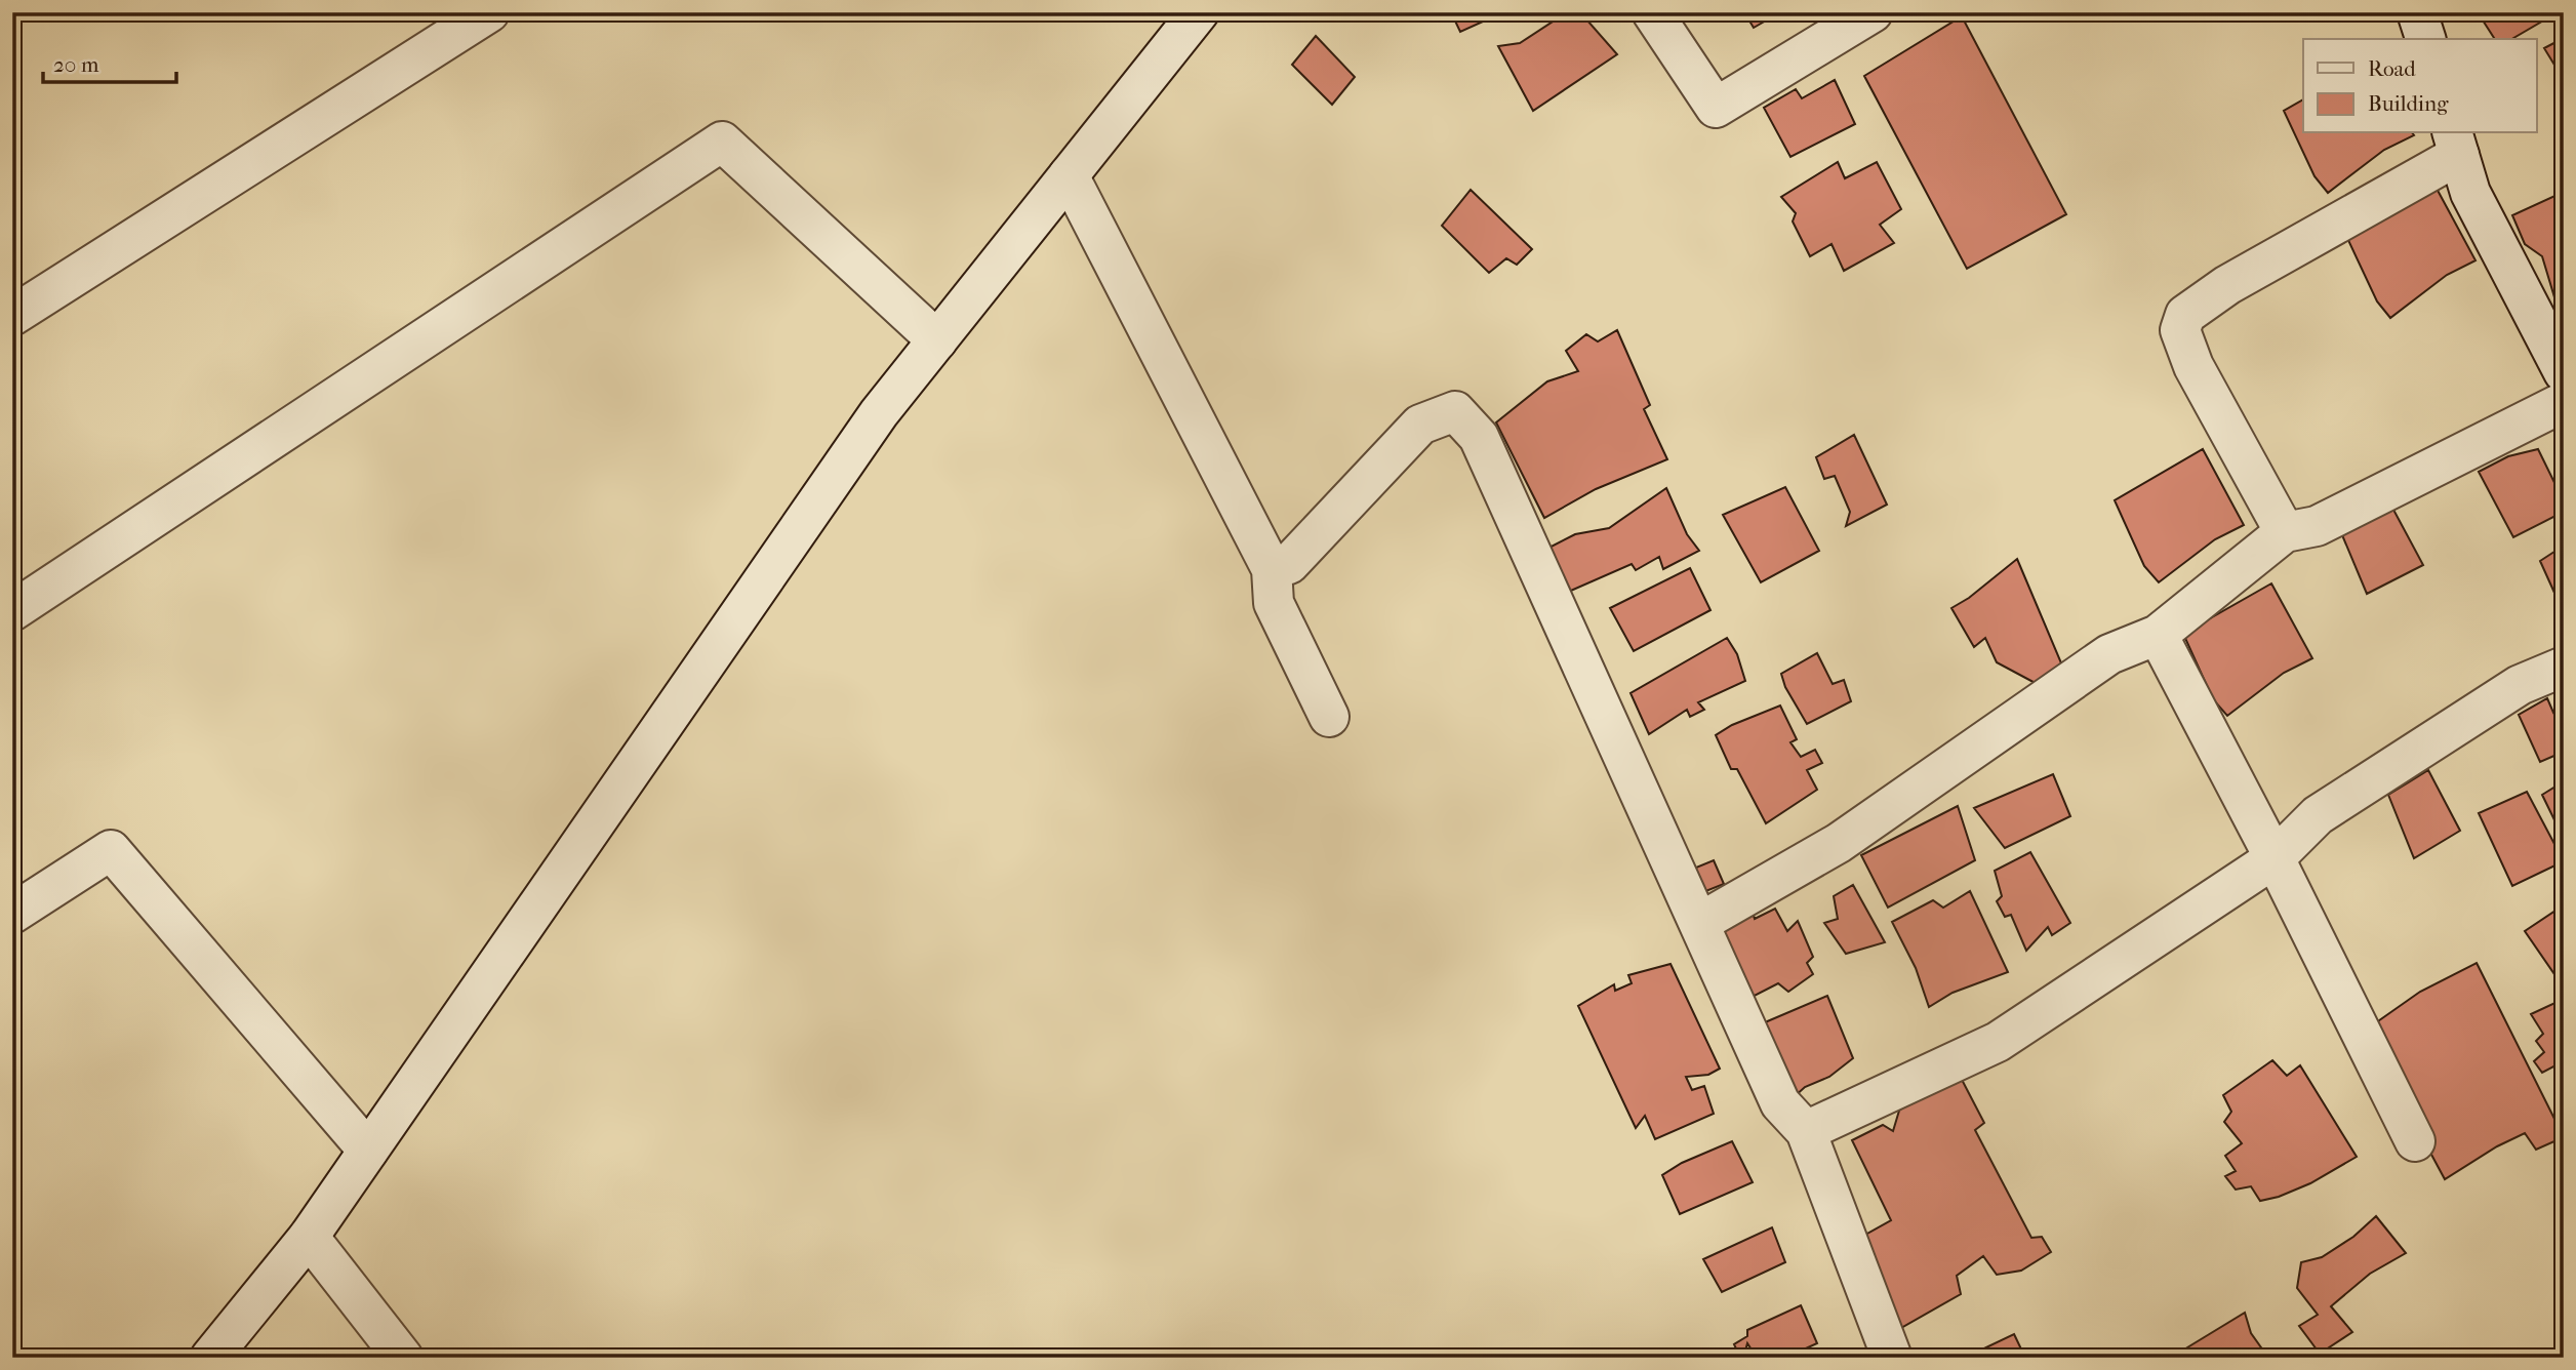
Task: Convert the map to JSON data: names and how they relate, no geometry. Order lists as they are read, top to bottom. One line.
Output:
{"legend":["Road","Building"],"scale_bar":"20 m"}
